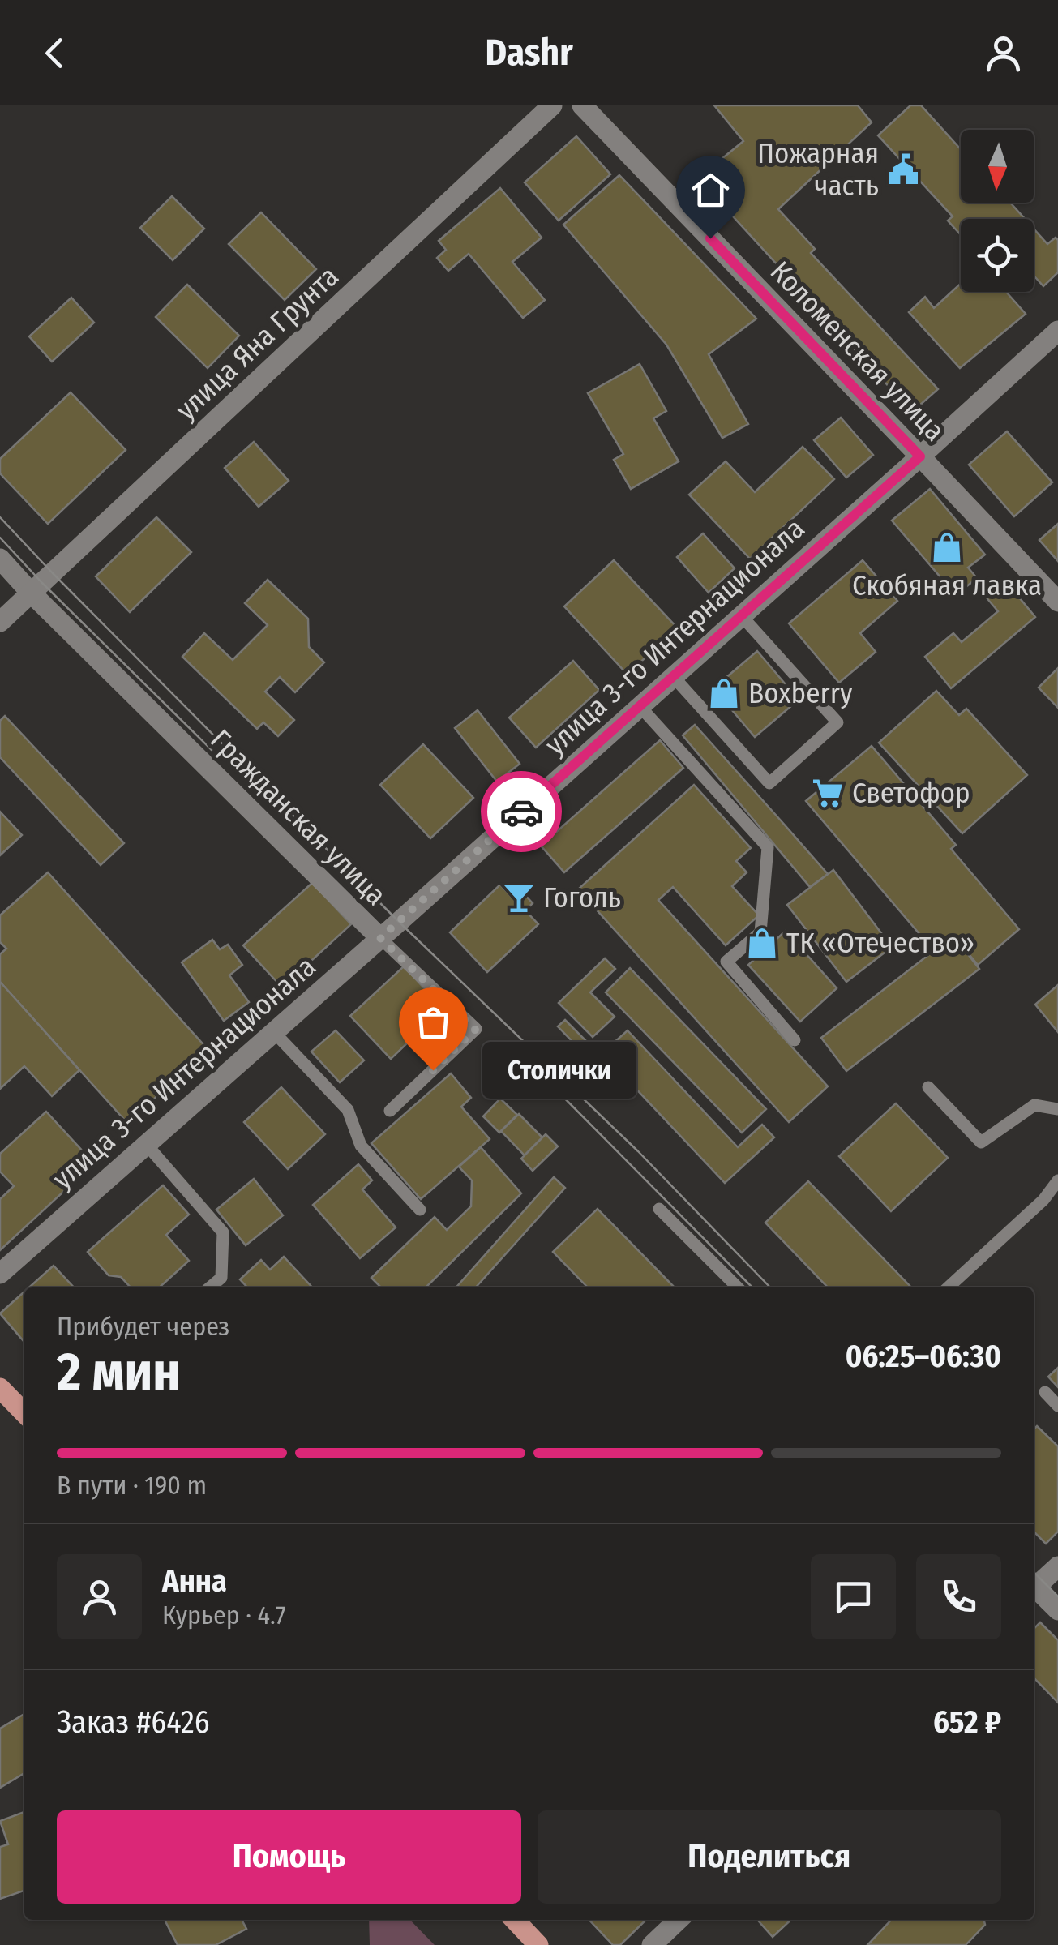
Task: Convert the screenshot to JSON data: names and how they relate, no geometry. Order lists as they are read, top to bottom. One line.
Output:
{"streets":{"street":["улица Яна Грунта","Коломенская улица","улица 3-го Интернационала","Гражданская улица"]},"crossings":[["улица Яна Грунта","Гражданская улица"],["Коломенская улица","улица 3-го Интернационала"],["улица 3-го Интернационала","Гражданская улица"]],"places":{"public building":["Пожарная часть"],"shop":["Скобяная лавка","Boxberry","ТК «Отечество»"],"supermarket":["Светофор"],"bar":["Гоголь"],"other":["Столички"]},"north":"bottom","page":{"header":"Dashr","bubble":"Столички","heading":["2 мин","Прибудет через","06:25–06:30"],"panel":["Анна","Курьер · 4.7","Заказ #6426","652 ₽"],"bar":"В пути · 190 m","buttons":["Помощь","Поделиться"]}}
